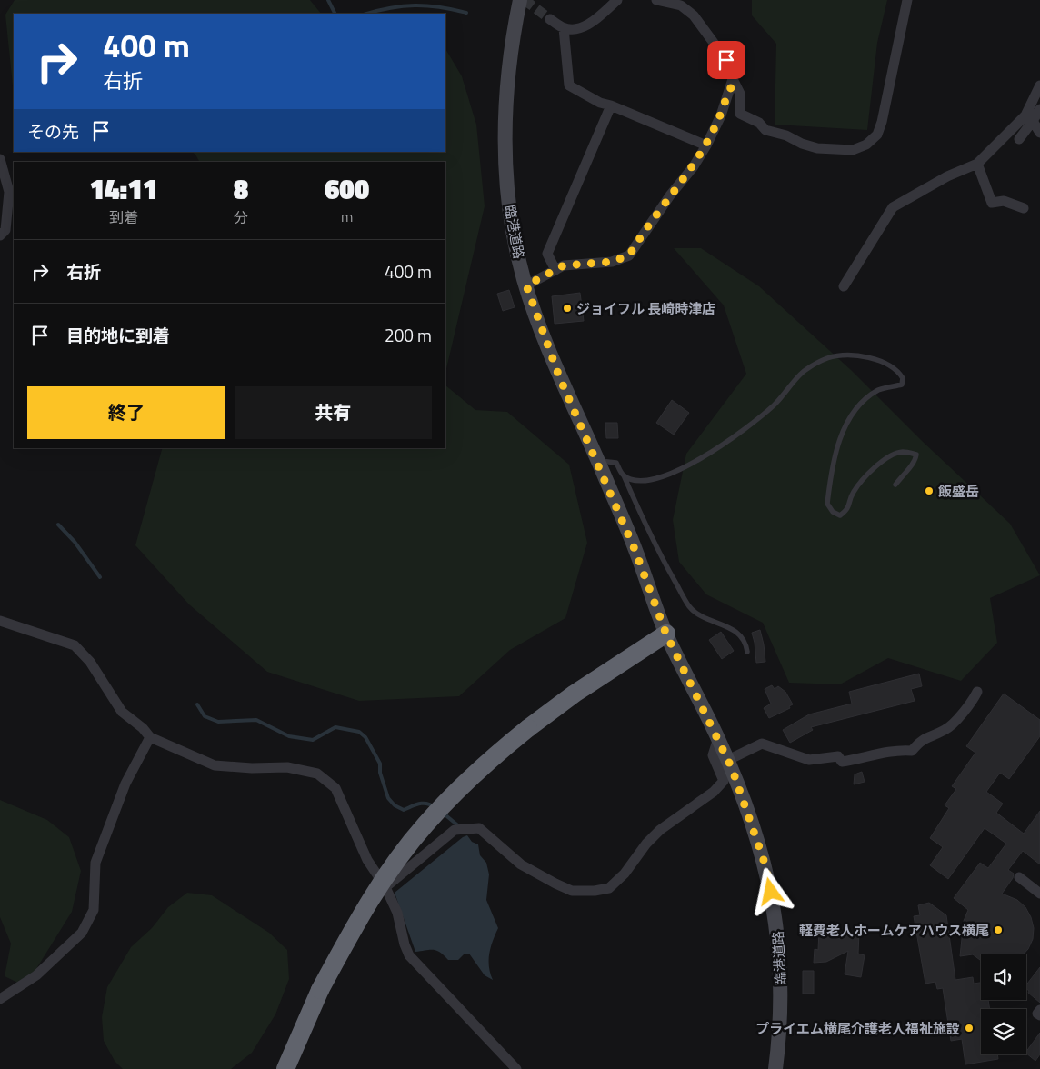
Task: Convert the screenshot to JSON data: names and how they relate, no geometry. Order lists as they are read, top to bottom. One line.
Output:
{"streets":{"street":["臨港道路"]},"places":["ジョイフル 長崎時津店","飯盛岳","軽費老人ホームケアハウス横尾","プライエム横尾介護老人福祉施設"],"page":{"turn":["400 m","右折"],"then":"その先","eta":["14:11","到着","8","分","600","m"],"list":[{"name":"右折","value":"400 m"},{"name":"目的地に到着","value":"200 m"}],"buttons":["終了","共有"]}}
